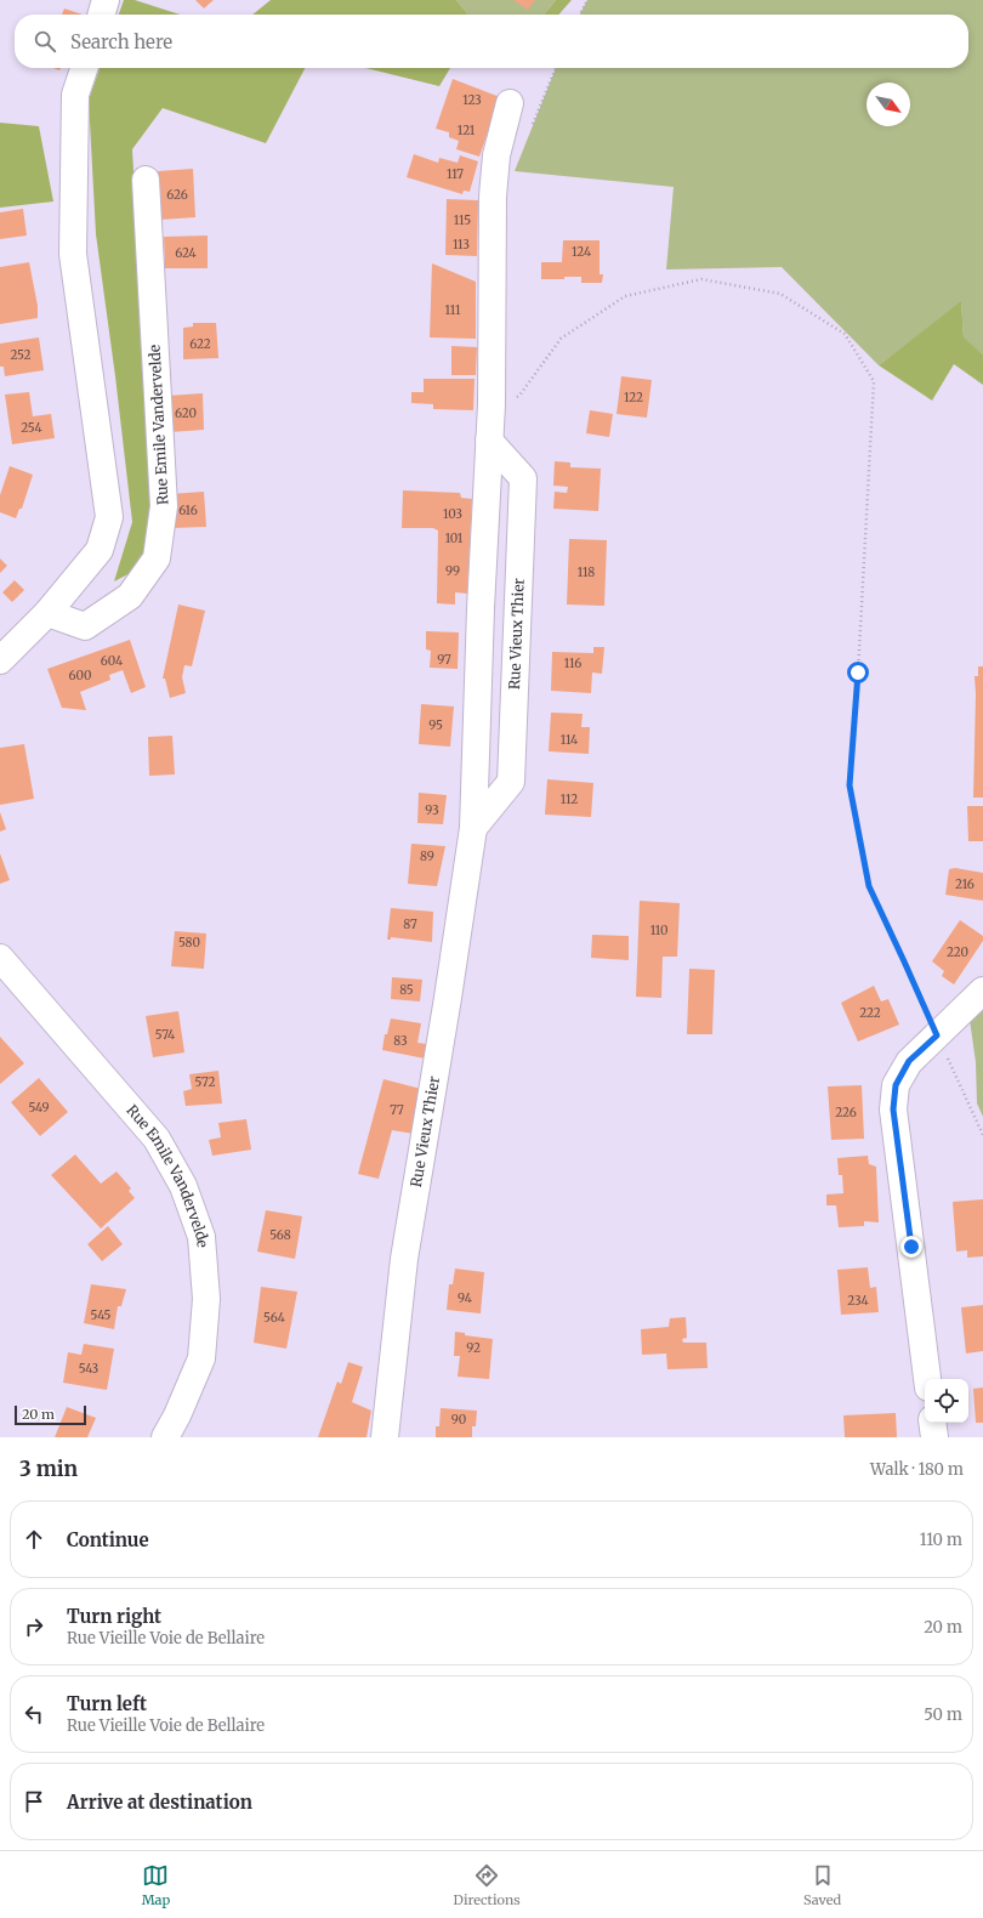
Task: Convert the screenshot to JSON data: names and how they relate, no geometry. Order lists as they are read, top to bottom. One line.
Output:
{"streets":{"street":["Rue Emile Vandervelde","Rue Vieux Thier"]},"house_numbers":["123","121","117","626","115","113","124","624","111","622","252","122","620","254","616","103","101","99","118","97","604","116","600","95","114","112","93","89","216","87","110","580","220","85","222","574","83","572","549","77","226","568","94","234","545","564","92","543","90"],"scale_bar":"20 m","north":"bottom right","page":{"search":"Search here","scale":"20 m","heading":["3 min","Walk · 180 m"],"list":[["Continue","110 m"],["Turn right","Rue Vieille Voie de Bellaire","20 m"],["Turn left","Rue Vieille Voie de Bellaire","50 m"],"Arrive at destination"],"nav":["Map","Directions","Saved"]}}
